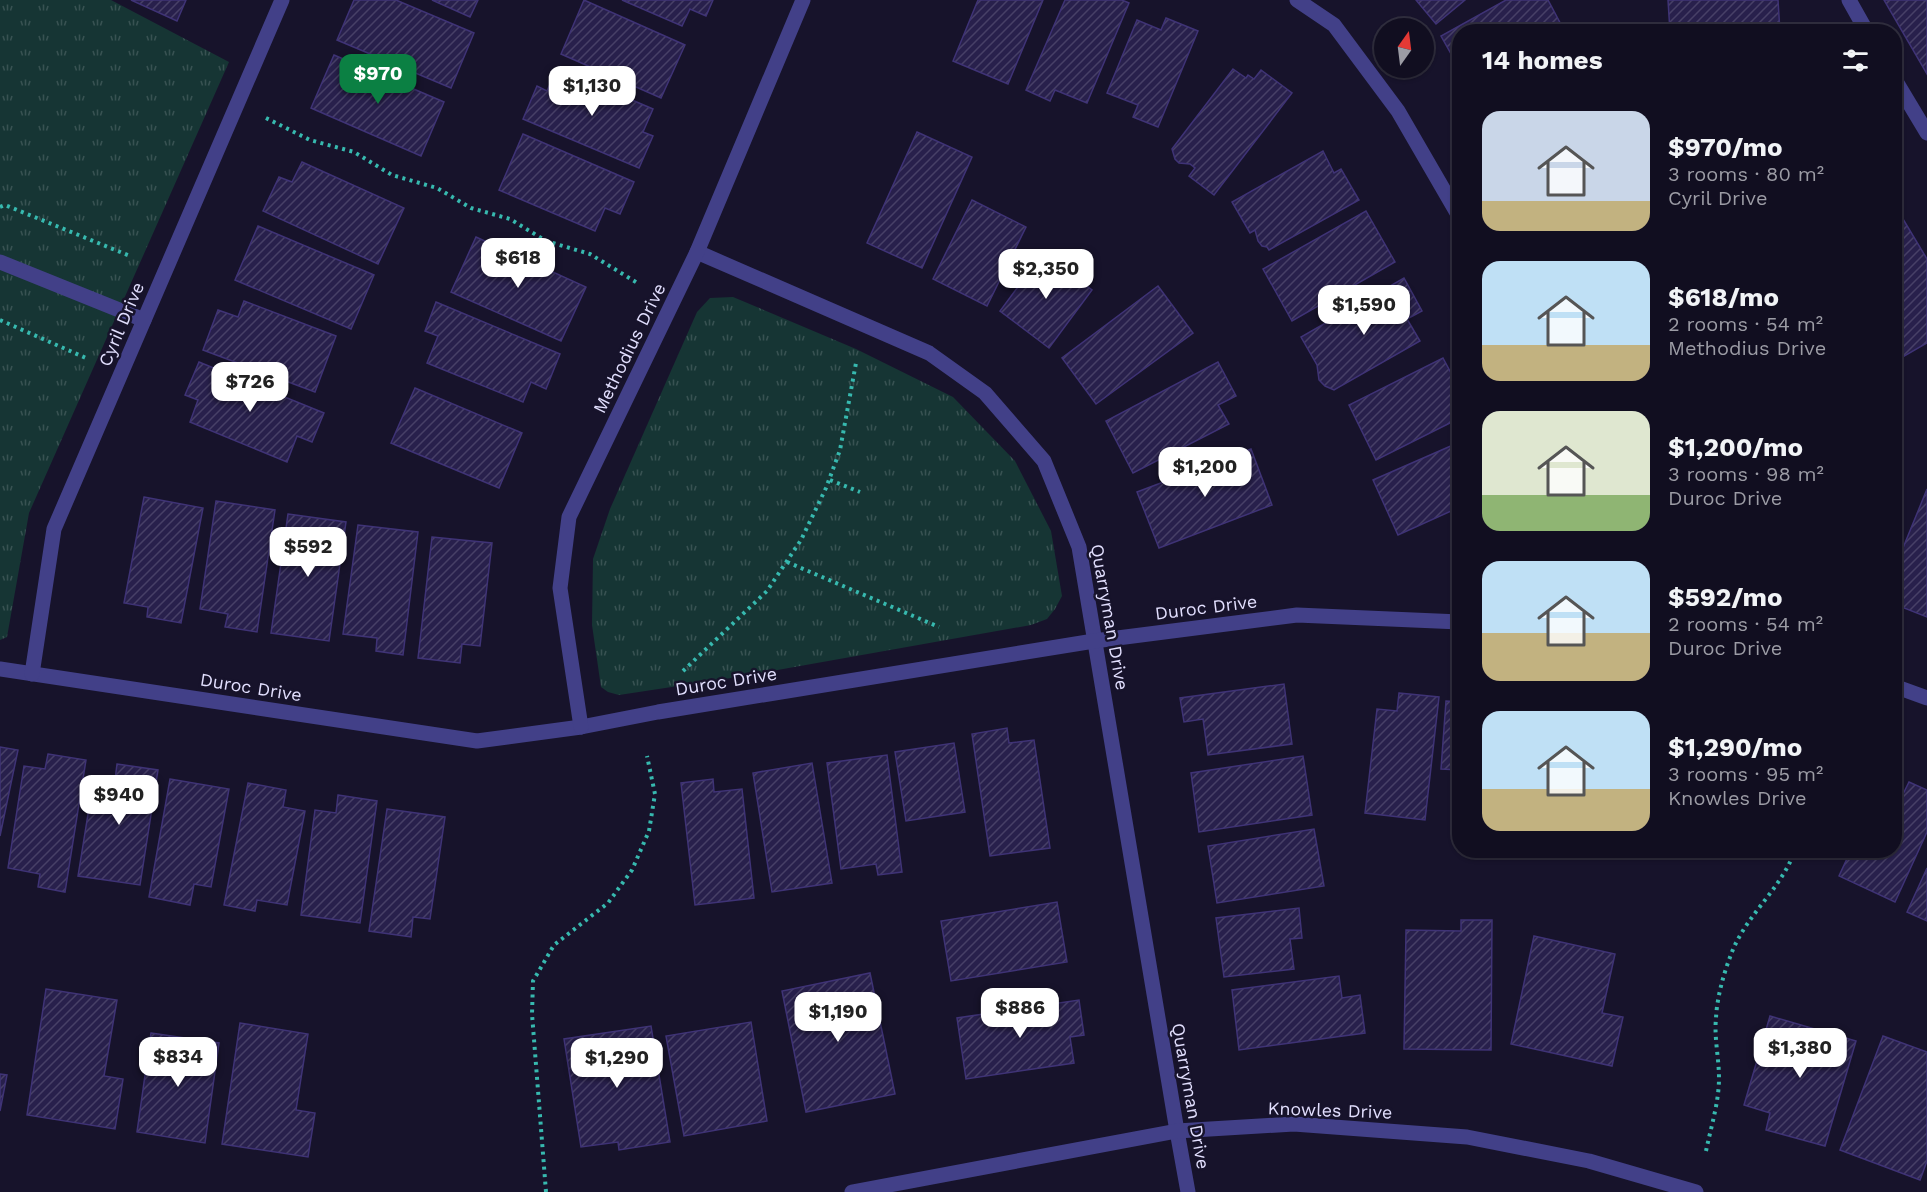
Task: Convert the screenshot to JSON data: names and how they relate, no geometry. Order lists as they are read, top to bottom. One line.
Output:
{"streets":{"street":["Cyril Drive","Methodius Drive","Duroc Drive","Quarryman Drive","Knowles Drive"]},"crossings":[["Cyril Drive","Duroc Drive"],["Methodius Drive","Duroc Drive"],["Methodius Drive","Quarryman Drive"],["Duroc Drive","Quarryman Drive"],["Quarryman Drive","Knowles Drive"]],"north":"top","page":{"heading":"14 homes","price":["$970","$1,130","$618","$2,350","$1,590","$726","$1,200","$592","$940","$886","$1,190","$1,380","$834","$1,290"],"list":[{"name":"$970/mo","note":"3 rooms · 80 m² · Cyril Drive"},{"name":"$618/mo","note":"2 rooms · 54 m² · Methodius Drive"},{"name":"$1,200/mo","note":"3 rooms · 98 m² · Duroc Drive"},{"name":"$592/mo","note":"2 rooms · 54 m² · Duroc Drive"},{"name":"$1,290/mo","note":"3 rooms · 95 m² · Knowles Drive"}]}}
